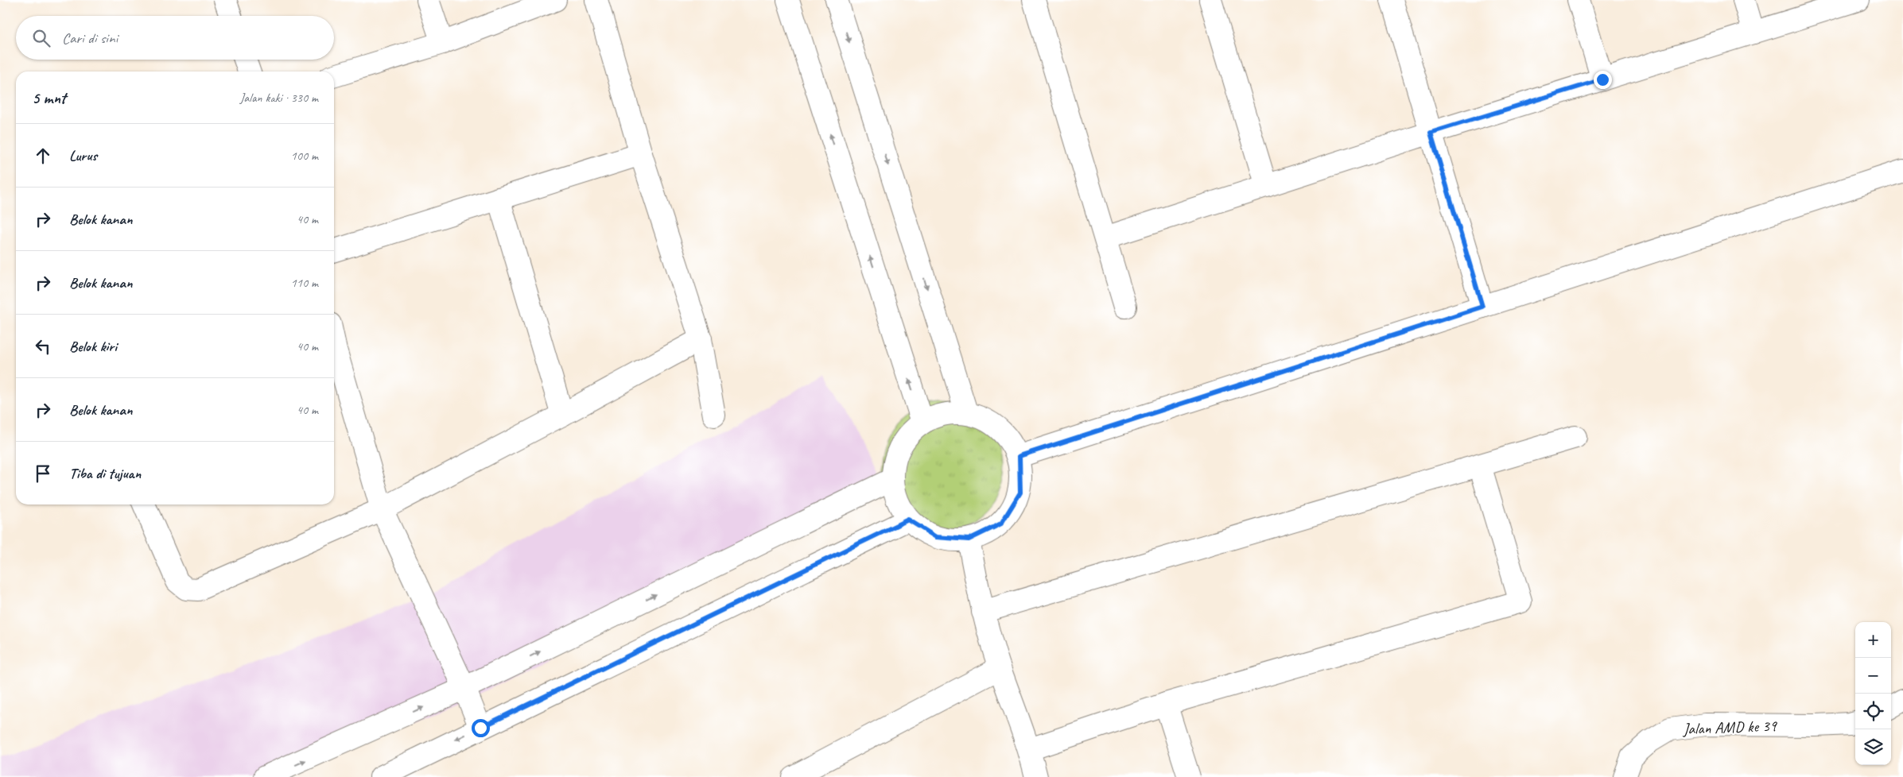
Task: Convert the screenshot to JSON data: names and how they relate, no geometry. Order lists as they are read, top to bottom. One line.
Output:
{"streets":{"street":["Jalan AMD ke 39"]},"page":{"search":"Cari di sini","heading":["5 mnt","Jalan kaki · 330 m"],"list":[["Lurus","100 m"],["Belok kanan","40 m"],["Belok kanan","110 m"],["Belok kiri","40 m"],["Belok kanan","40 m"],"Tiba di tujuan"],"map_buttons":["+","−"]}}
